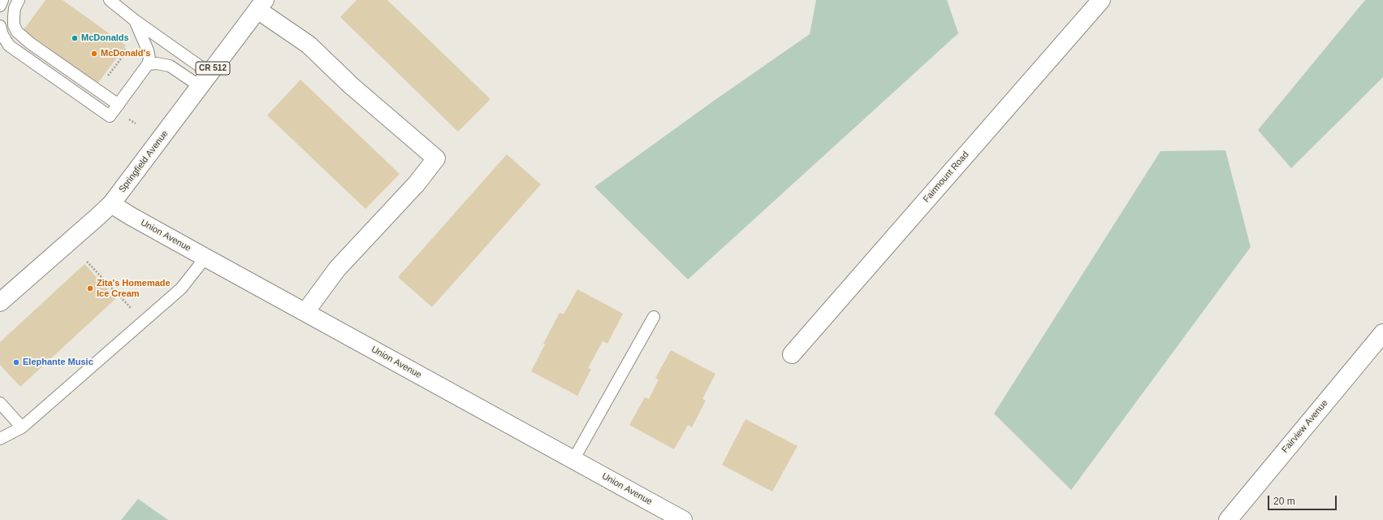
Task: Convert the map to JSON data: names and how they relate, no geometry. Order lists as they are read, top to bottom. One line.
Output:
{"streets":{"street":["CR 512","Springfield Avenue","Fairmount Road","Union Avenue","Fairview Avenue"]},"crossings":[["Springfield Avenue","Union Avenue"]],"places":["McDonalds","McDonald's","Zita's Homemade Ice Cream","Elephante Music"],"scale_bar":"20 m"}
